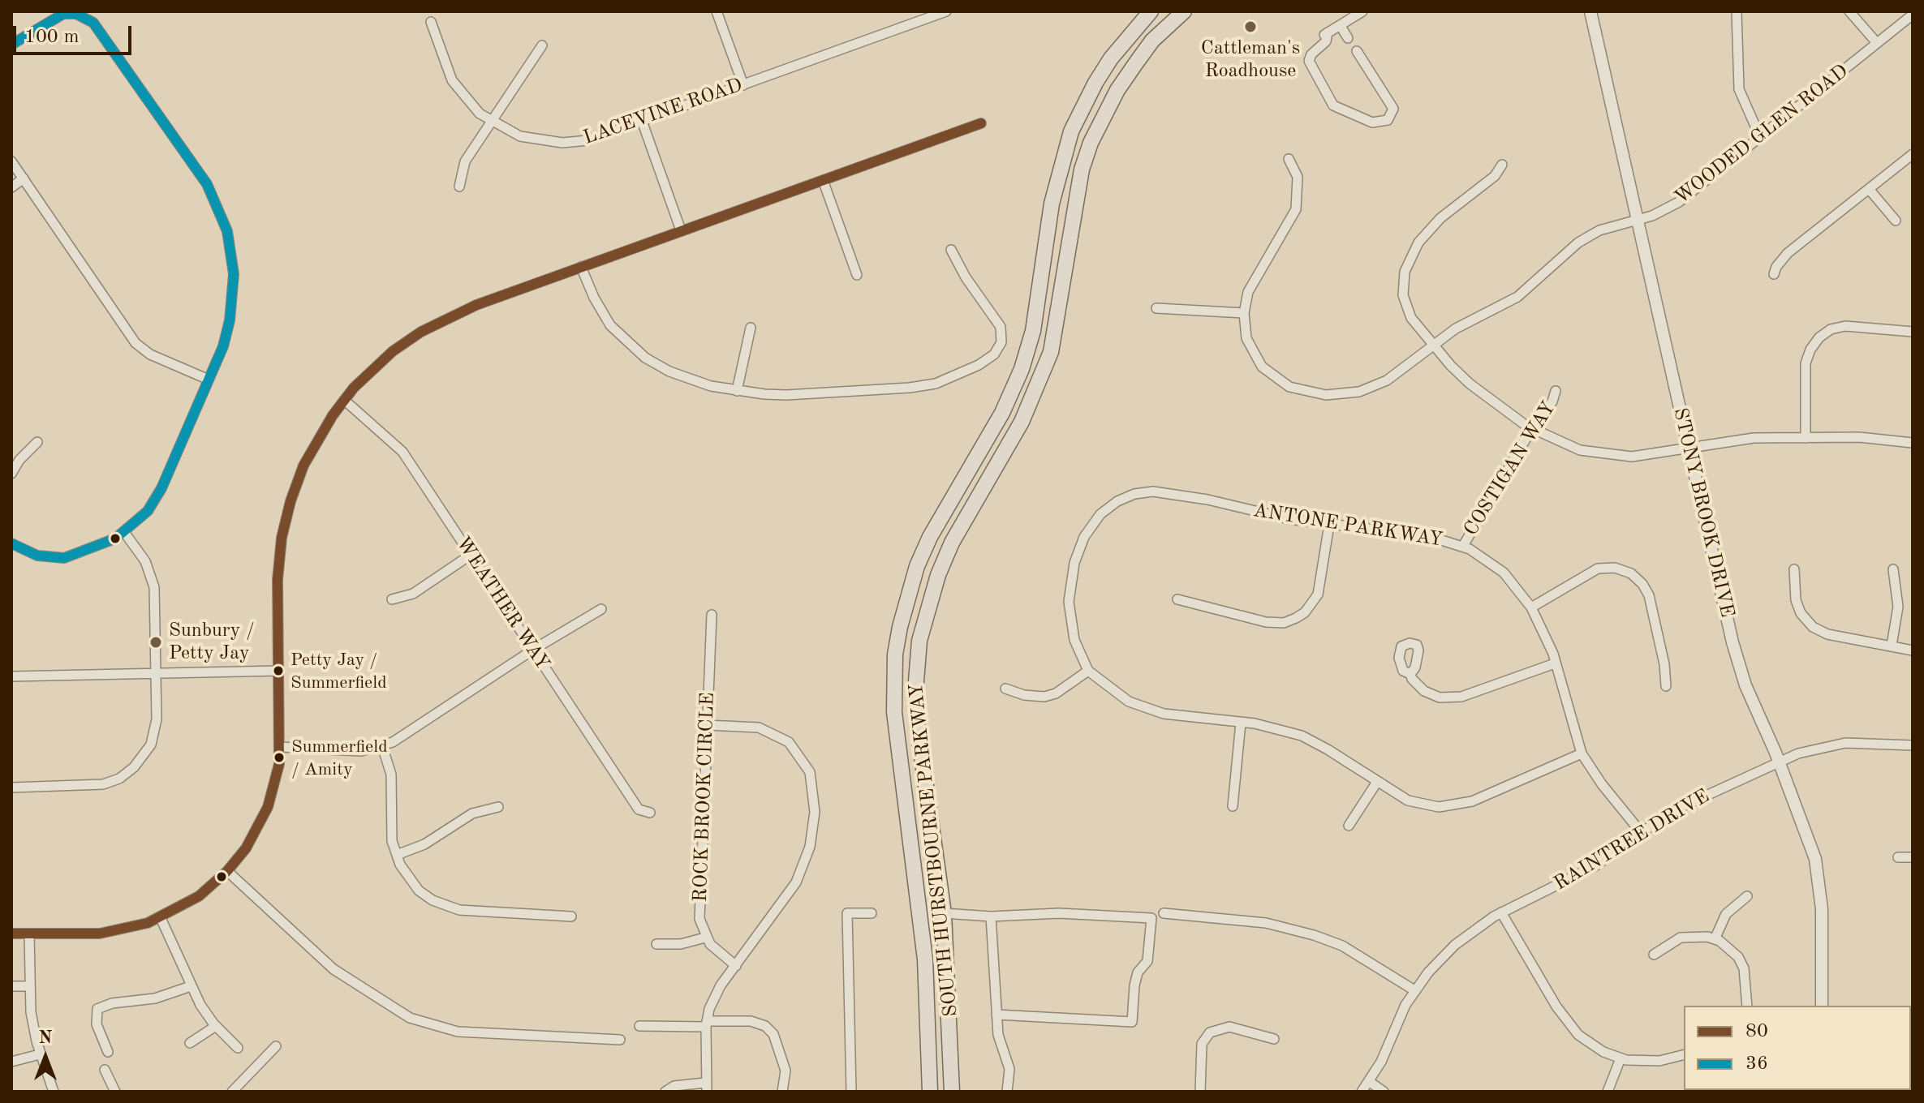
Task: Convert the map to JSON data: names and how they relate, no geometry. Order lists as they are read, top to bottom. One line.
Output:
{"streets":{"main road":["SOUTH HURSTBOURNE PARKWAY"],"street":["LACEVINE ROAD","WOODED GLEN ROAD","COSTIGAN WAY","STONY BROOK DRIVE","ANTONE PARKWAY","WEATHER WAY","ROCK BROOK CIRCLE","RAINTREE DRIVE"]},"crossings":[["WOODED GLEN ROAD","STONY BROOK DRIVE"],["COSTIGAN WAY","ANTONE PARKWAY"],["STONY BROOK DRIVE","RAINTREE DRIVE"],["ANTONE PARKWAY","RAINTREE DRIVE"]],"places":["Cattleman's Roadhouse","Sunbury / Petty Jay","Petty Jay / Summerfield","Summerfield / Amity"],"lines":["transit line 36","transit line 80"],"legend":["80","36"],"scale_bar":"100 m","north":"top"}
